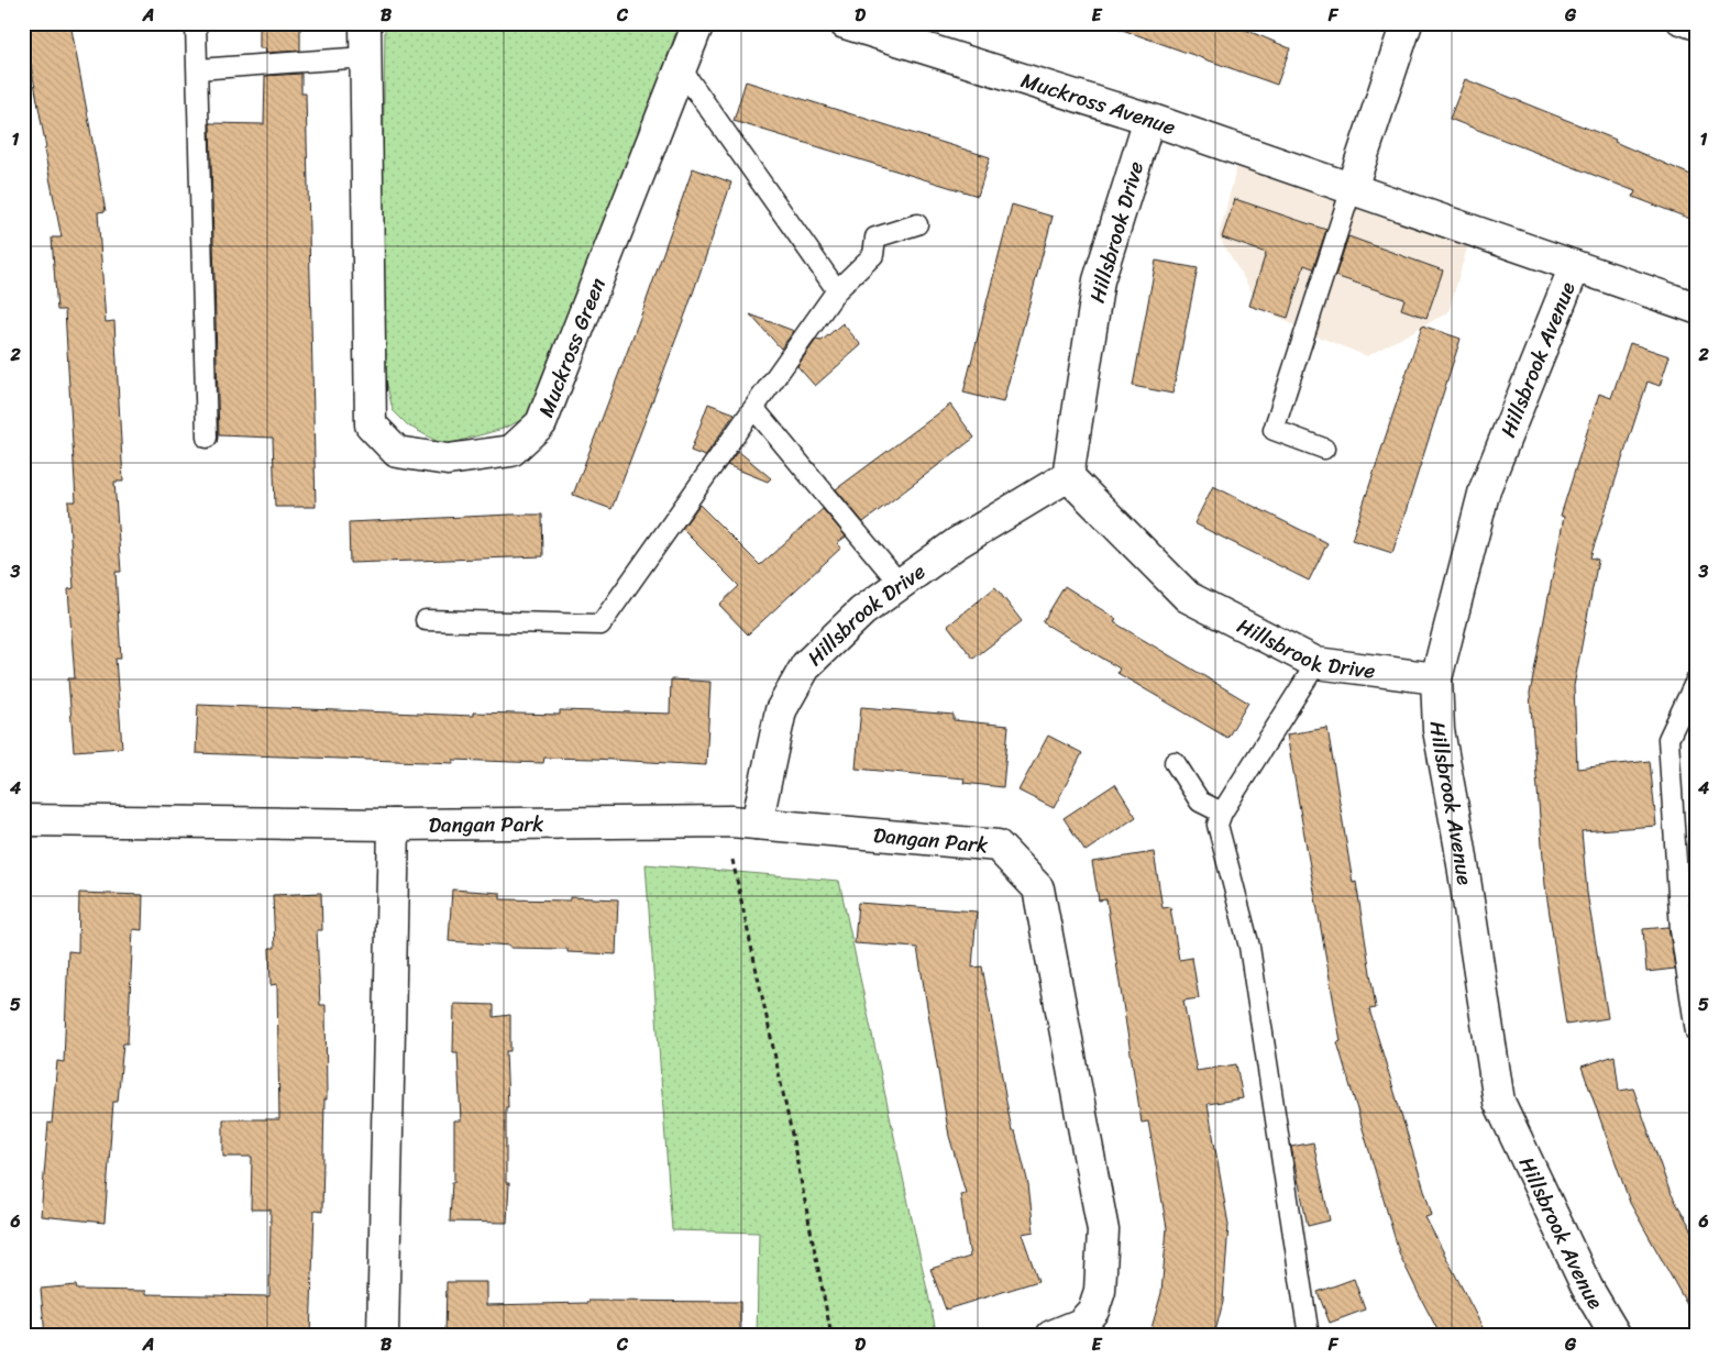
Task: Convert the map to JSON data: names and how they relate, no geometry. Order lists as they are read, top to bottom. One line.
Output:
{"streets":{"street":["Muckross Avenue","Hillsbrook Drive","Muckross Green","Hillsbrook Avenue","Dangan Park"]},"crossings":[["Muckross Avenue","Hillsbrook Drive"],["Muckross Avenue","Hillsbrook Avenue"],["Hillsbrook Drive","Hillsbrook Avenue"],["Hillsbrook Drive","Dangan Park"]],"grid":{"columns":["A","B","C","D","E","F","G"],"rows":["1","2","3","4","5","6"]}}
